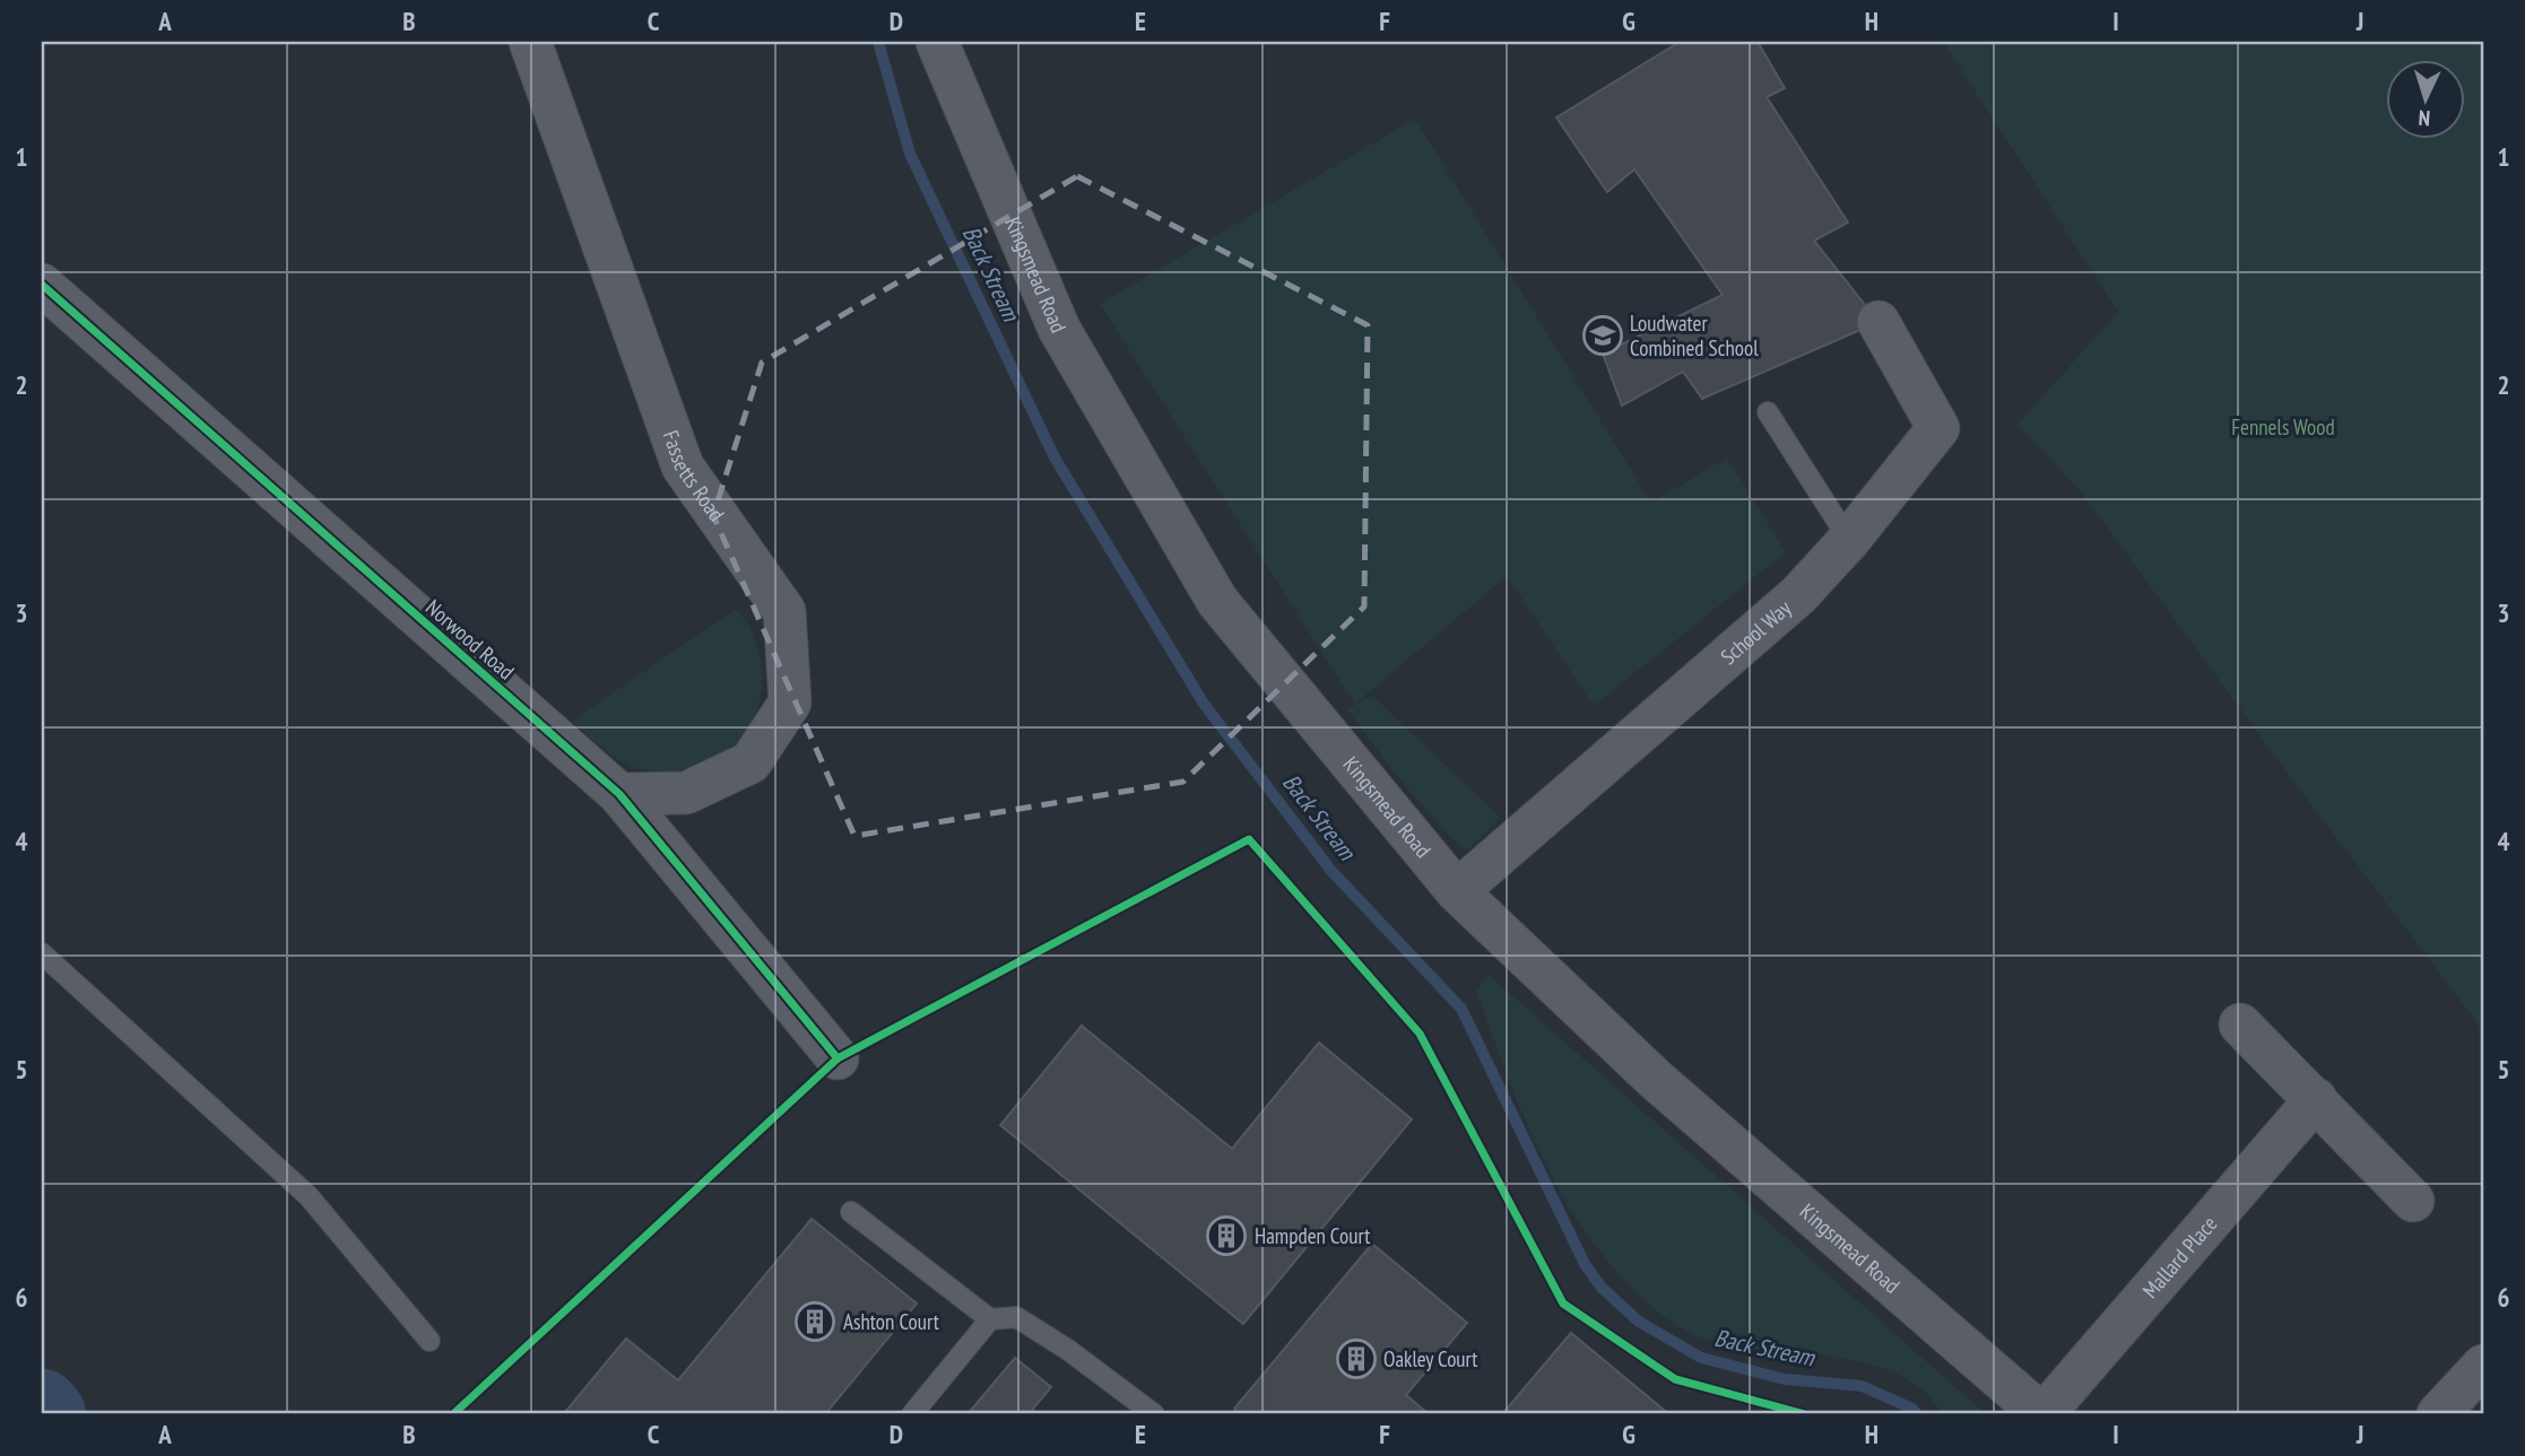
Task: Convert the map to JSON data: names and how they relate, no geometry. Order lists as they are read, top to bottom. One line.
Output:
{"streets":{"street":["Kingsmead Road","Fassetts Road","School Way","Norwood Road","Mallard Place"]},"crossings":[["Kingsmead Road","School Way"],["Kingsmead Road","Mallard Place"],["Fassetts Road","Norwood Road"]],"water":["Back Stream"],"parks":["Fennels Wood"],"places":{"school or university":["Loudwater Combined School"],"building":["Hampden Court","Ashton Court","Oakley Court"]},"north":"bottom","grid":{"columns":["A","B","C","D","E","F","G","H","I","J"],"rows":["1","2","3","4","5","6"]}}
